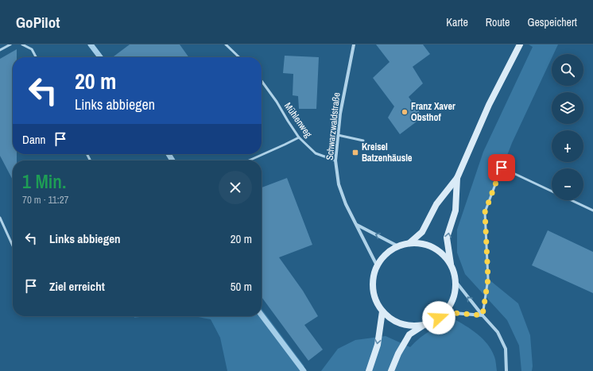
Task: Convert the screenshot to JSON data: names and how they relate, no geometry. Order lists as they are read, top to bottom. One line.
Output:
{"streets":{"street":["Schwarzwaldstraße"],"lane":["Mühlenweg"]},"crossings":[["Mühlenweg","Schwarzwaldstraße"]],"places":{"other":["Franz Xaver Obsthof"],"transit":["Kreisel Batzenhäusle"]},"page":{"header":"GoPilot","nav":["Karte","Route","Gespeichert"],"map_buttons":["+","−"],"turn":["20 m","Links abbiegen"],"then":"Dann","heading":["1 Min.","70 m · 11:27"],"list":[{"name":"Links abbiegen","value":"20 m"},{"name":"Ziel erreicht","value":"50 m"}]}}
